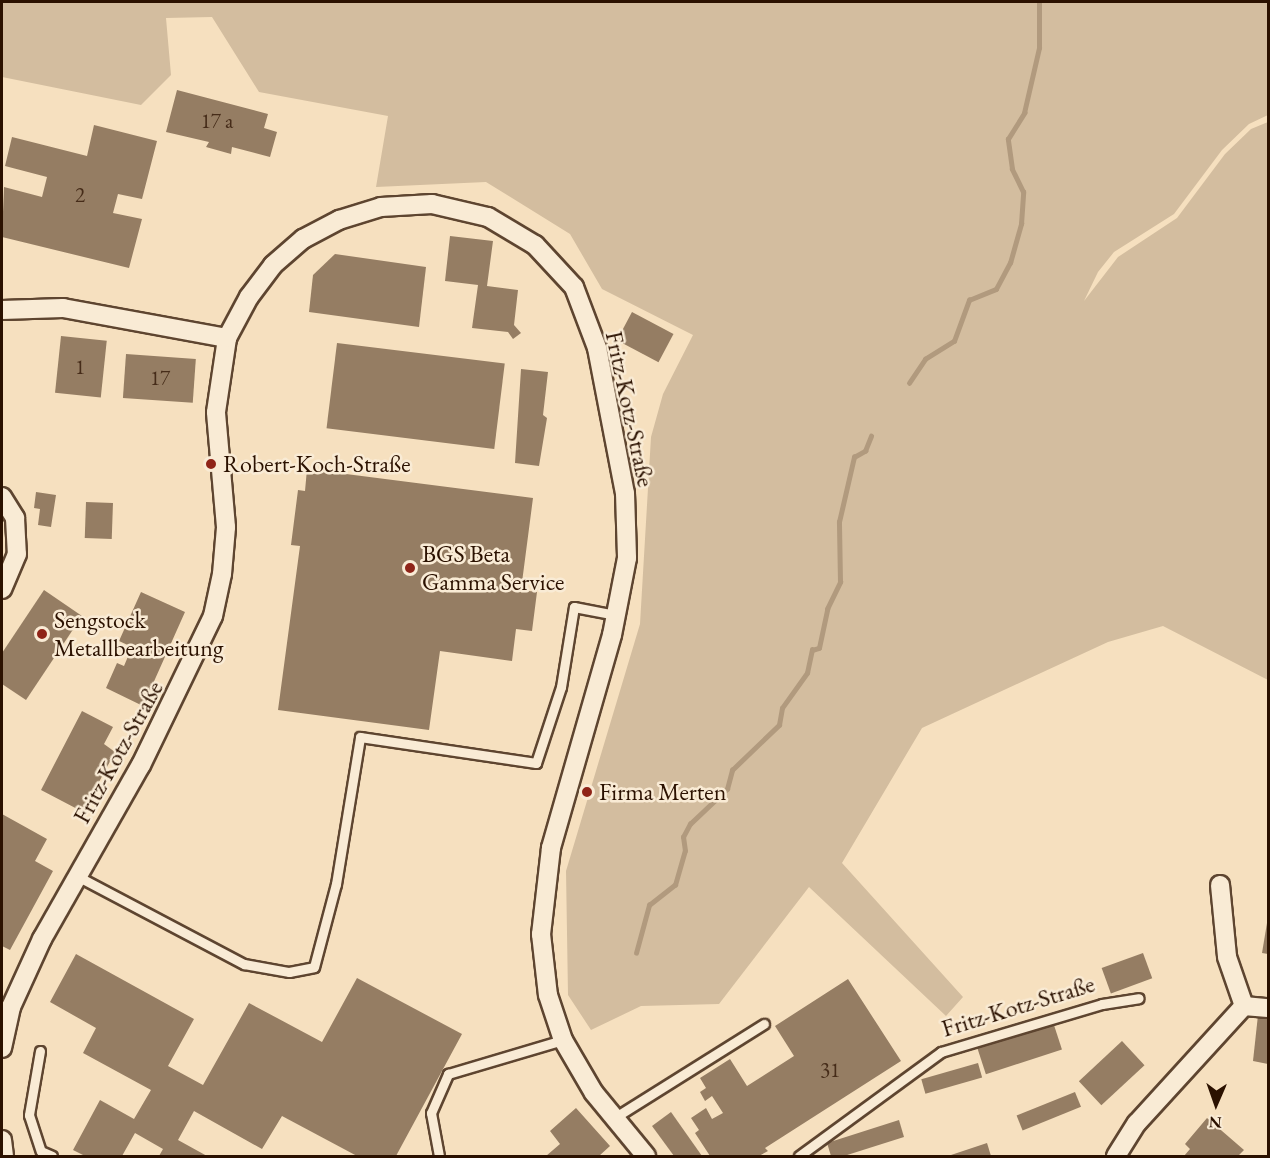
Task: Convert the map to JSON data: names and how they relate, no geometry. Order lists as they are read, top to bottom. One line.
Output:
{"streets":{"street":["Fritz-Kotz-Straße"]},"places":["Robert-Koch-Straße","BGS Beta Gamma Service","Sengstock Metallbearbeitung","Firma Merten"],"house_numbers":["17 a","2","1","17","31"],"north":"bottom"}
